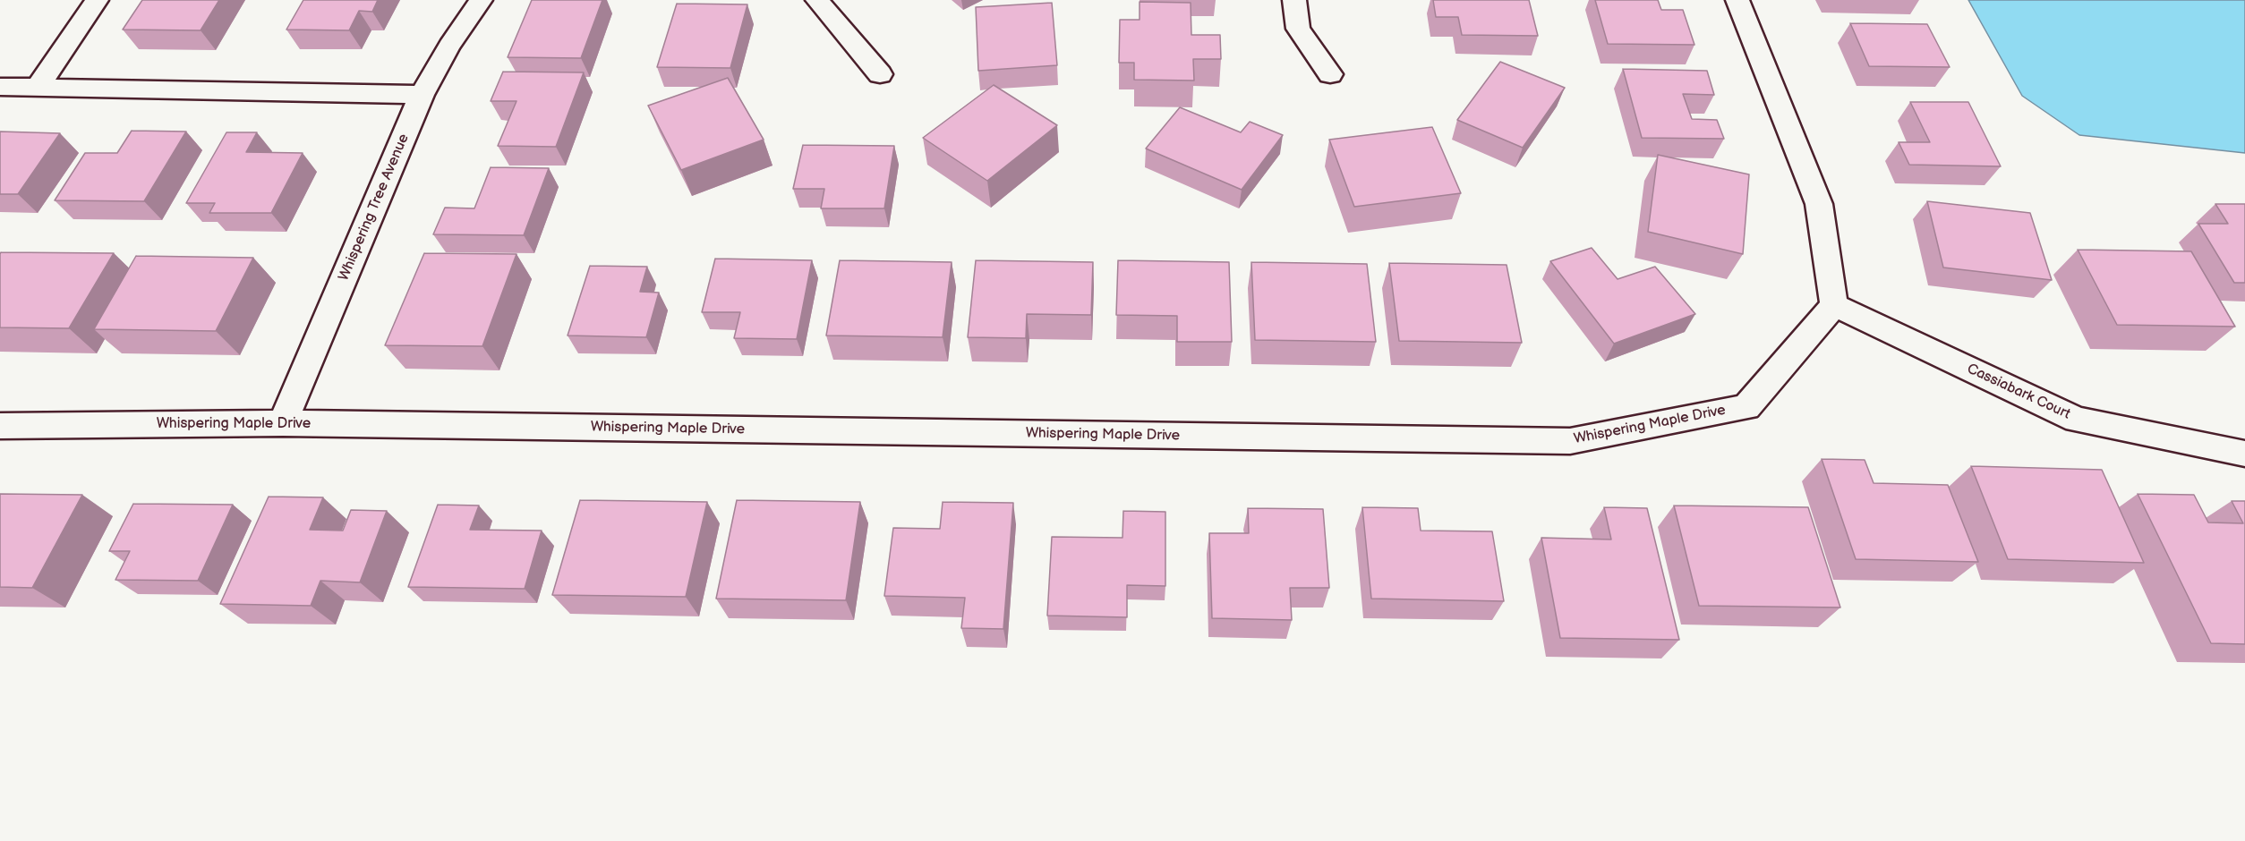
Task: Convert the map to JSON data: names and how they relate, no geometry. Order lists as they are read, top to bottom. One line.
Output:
{"streets":{"street":["Whispering Tree Avenue","Cassiabark Court","Whispering Maple Drive"]},"crossings":[["Whispering Tree Avenue","Whispering Maple Drive"],["Cassiabark Court","Whispering Maple Drive"]]}
